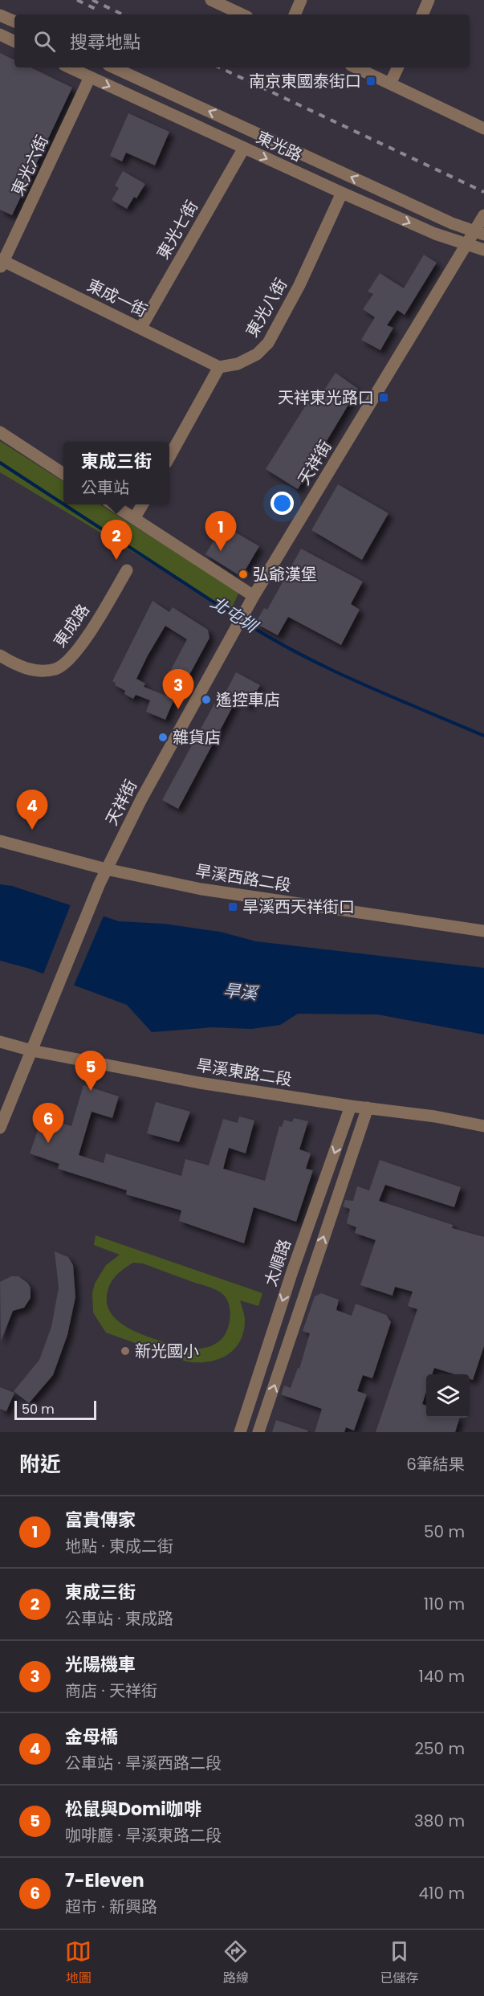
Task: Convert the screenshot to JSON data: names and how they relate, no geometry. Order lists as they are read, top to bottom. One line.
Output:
{"streets":{"street":["東光路","東光六街","東光七街","東成一街","東光八街","天祥街","東成路","旱溪西路二段","旱溪東路二段","太順路"]},"crossings":[["東光路","東光六街"],["東光路","東光七街"],["東光路","東光八街"],["東光路","天祥街"],["東光六街","東成一街"],["東光七街","東成一街"],["東成一街","東光八街"],["天祥街","旱溪西路二段"],["天祥街","旱溪東路二段"],["旱溪東路二段","太順路"]],"water":["北屯圳","旱溪"],"places":{"transit":["南京東國泰街口","天祥東光路口","旱溪西天祥街口"],"other":["弘爺漢堡","遙控車店","雜貨店","新光國小"]},"scale_bar":"50 m","page":{"search":"搜尋地點","popup":["東成三街","公車站"],"pins":["1","2","3","4","5","6"],"scale":"50 m","heading":["附近","6筆結果"],"list":[{"mark":"1","name":"富貴傳家","note":"地點 · 東成二街","value":"50 m"},{"mark":"2","name":"東成三街","note":"公車站 · 東成路","value":"110 m"},{"mark":"3","name":"光陽機車","note":"商店 · 天祥街","value":"140 m"},{"mark":"4","name":"金母橋","note":"公車站 · 旱溪西路二段","value":"250 m"},{"mark":"5","name":"松鼠與Domi咖啡","note":"咖啡廳 · 旱溪東路二段","value":"380 m"},{"mark":"6","name":"7-Eleven","note":"超市 · 新興路","value":"410 m"}],"nav":["地圖","路線","已儲存"]}}
